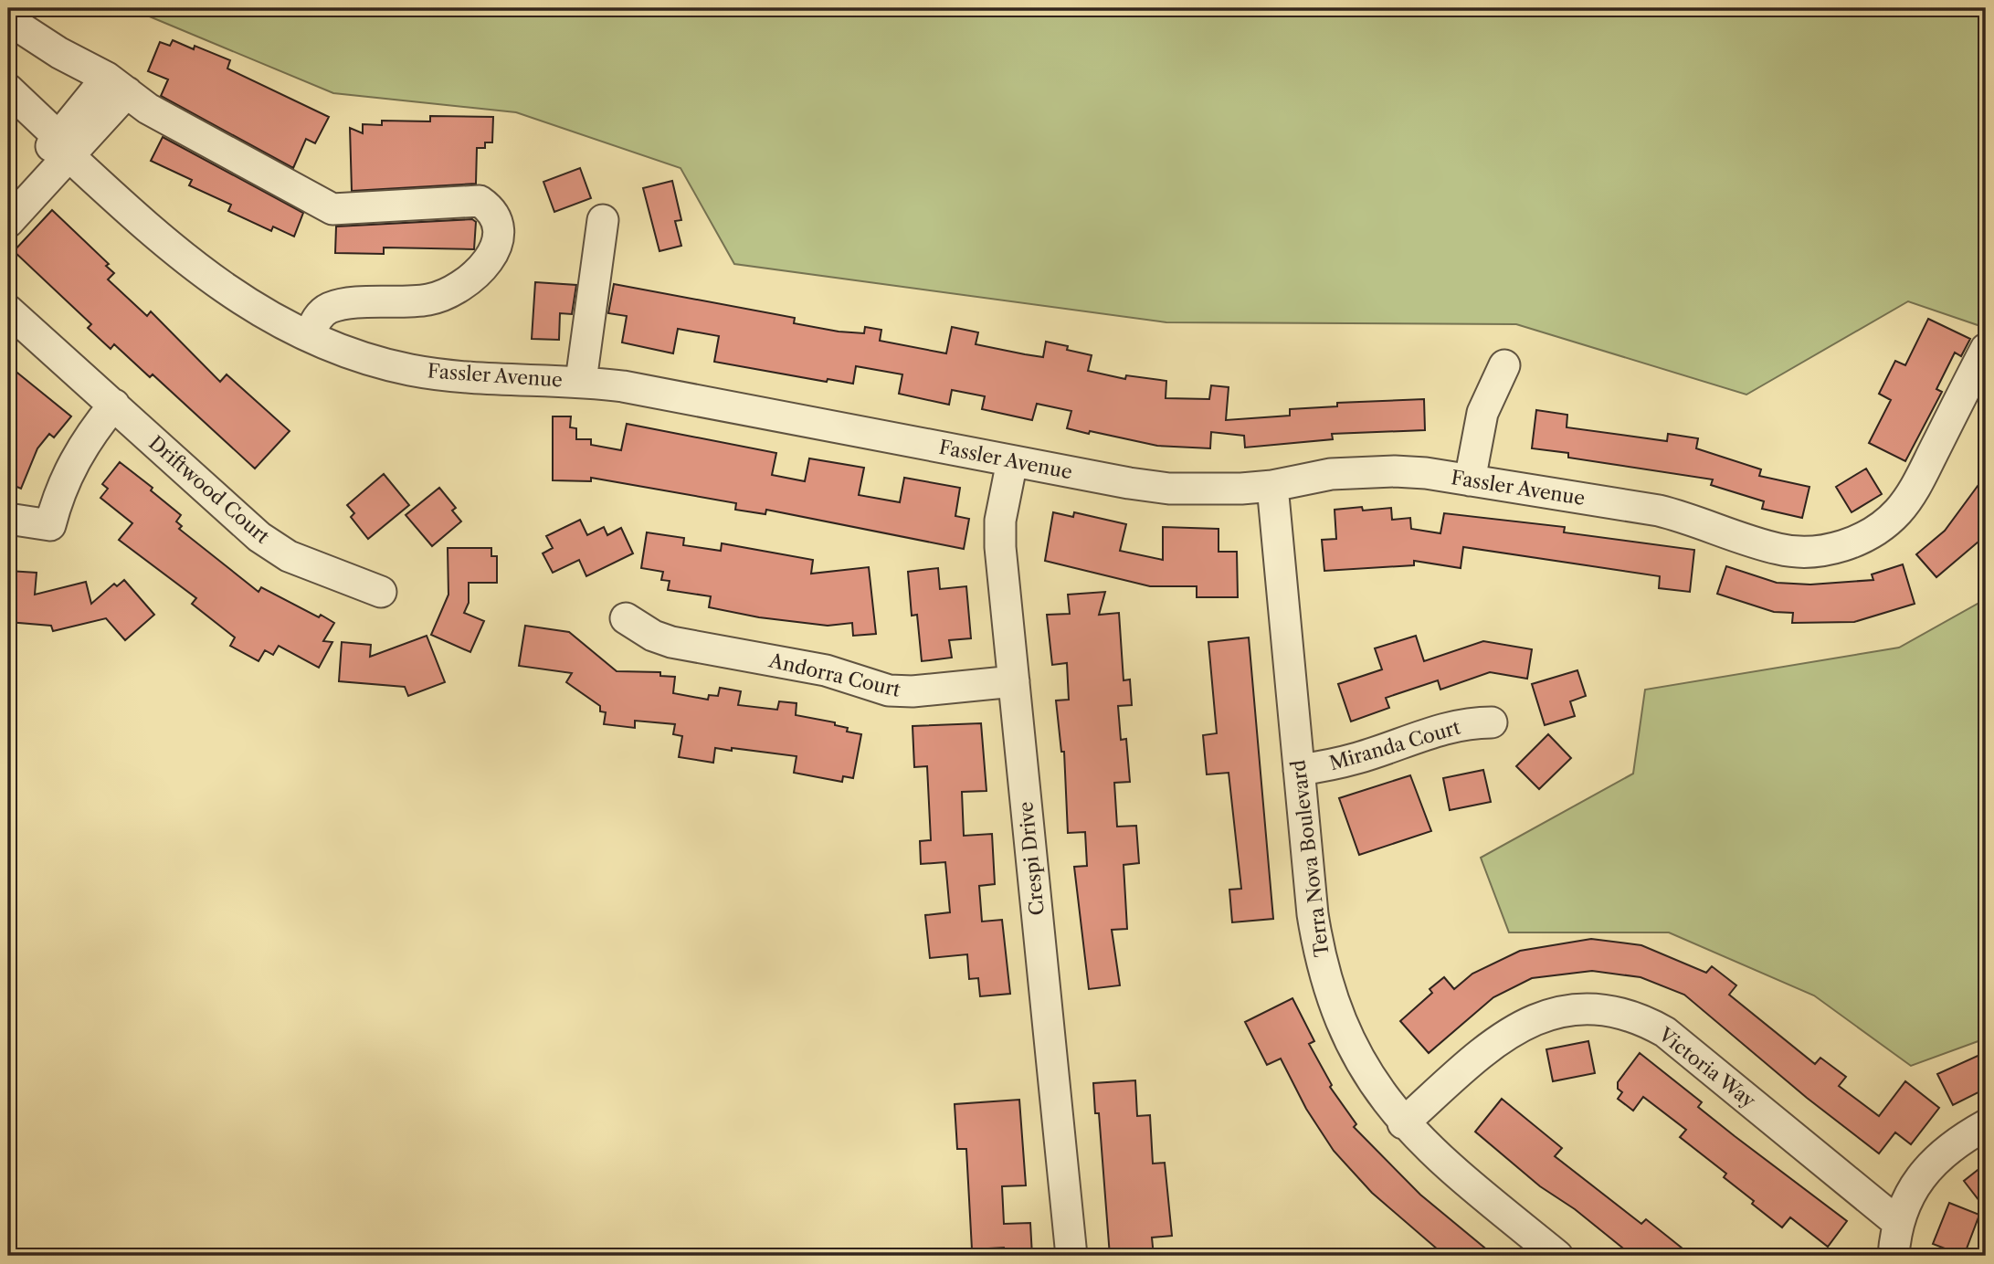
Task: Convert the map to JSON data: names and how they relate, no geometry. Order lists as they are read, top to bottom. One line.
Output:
{"streets":{"street":["Fassler Avenue","Driftwood Court","Andorra Court","Miranda Court","Crespi Drive","Terra Nova Boulevard","Victoria Way"]},"crossings":[["Fassler Avenue","Crespi Drive"],["Fassler Avenue","Terra Nova Boulevard"],["Andorra Court","Crespi Drive"],["Miranda Court","Terra Nova Boulevard"],["Terra Nova Boulevard","Victoria Way"]]}
